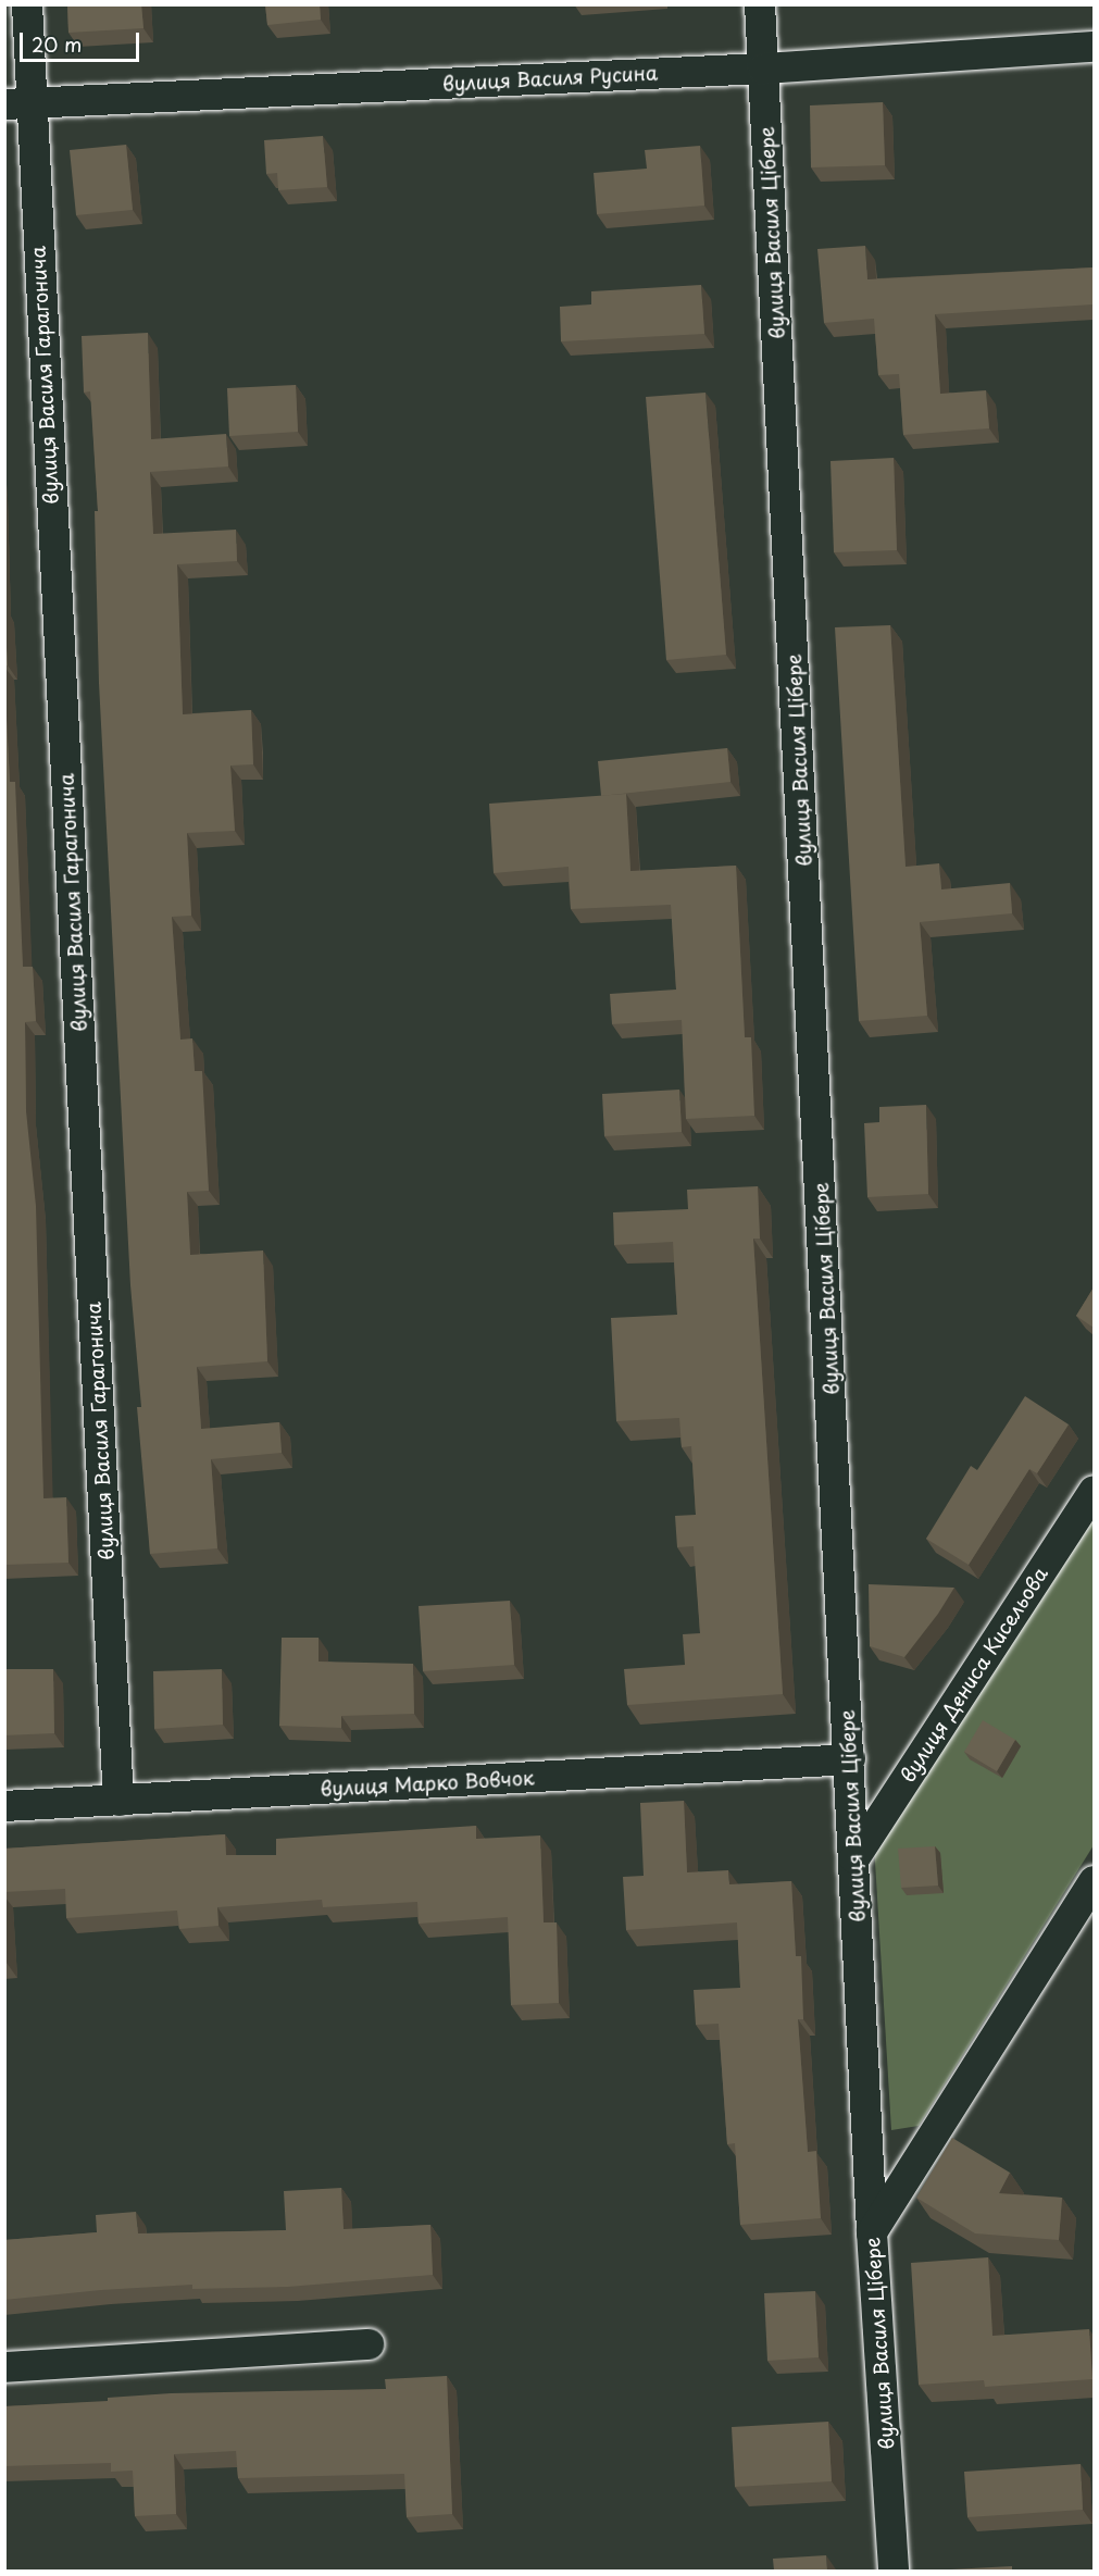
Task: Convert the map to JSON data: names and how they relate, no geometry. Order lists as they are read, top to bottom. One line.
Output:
{"streets":{"street":["вулиця Василя Русина","вулиця Василя Цібере","вулиця Василя Гарагонича","вулиця Дениса Кисельова","вулиця Марко Вовчок"]},"crossings":[["вулиця Василя Русина","вулиця Василя Цібере"],["вулиця Василя Русина","вулиця Василя Гарагонича"],["вулиця Василя Цібере","вулиця Дениса Кисельова"],["вулиця Василя Цібере","вулиця Марко Вовчок"],["вулиця Василя Гарагонича","вулиця Марко Вовчок"]],"scale_bar":"20 m"}
